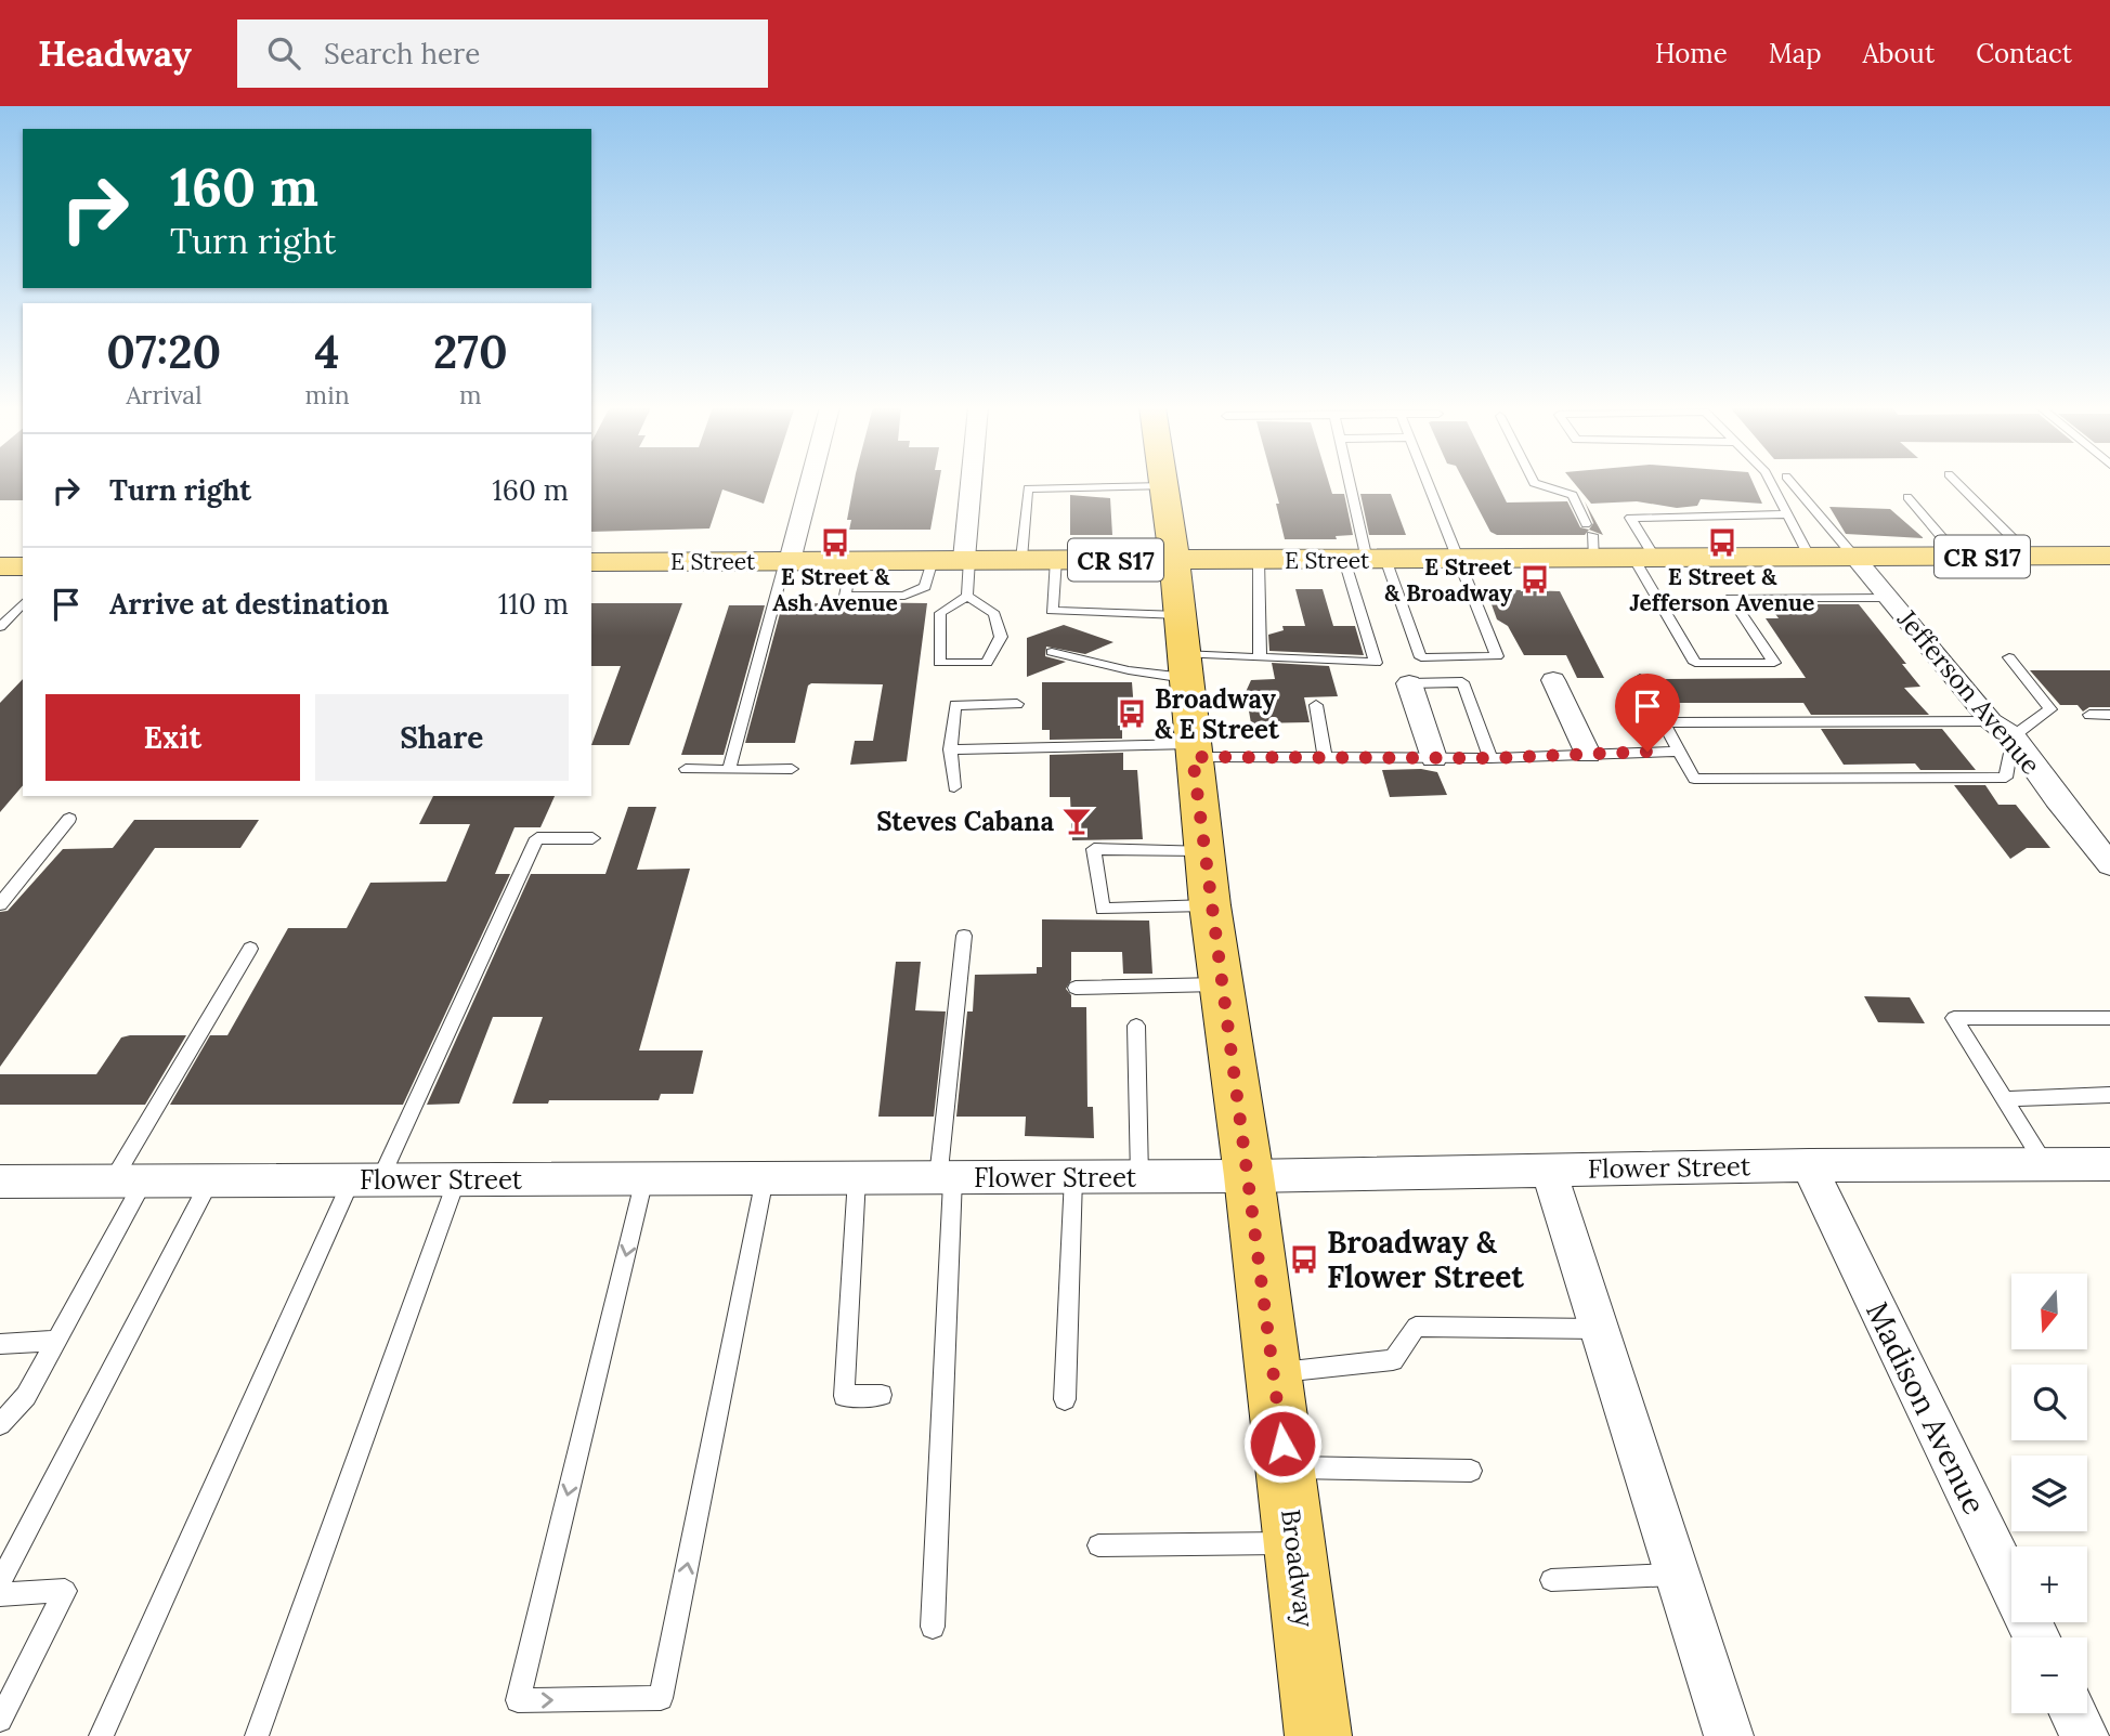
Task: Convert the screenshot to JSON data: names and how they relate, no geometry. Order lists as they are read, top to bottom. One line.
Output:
{"streets":{"main road":["CR S17","E Street","Broadway"],"street":["Jefferson Avenue","Flower Street","Madison Avenue"]},"crossings":[["E Street","Jefferson Avenue"],["E Street","Broadway"],["Flower Street","Madison Avenue"],["Flower Street","Broadway"]],"places":{"bus stop":["E Street & Ash Avenue","E Street & Jefferson Avenue","E Street & Broadway","Broadway & E Street","Broadway & Flower Street"],"bar":["Steves Cabana"]},"north":"bottom","page":{"header":"Headway","search":"Search here","nav":["Home","Map","About","Contact"],"turn":["160 m","Turn right"],"eta":["07:20","Arrival","4","min","270","m"],"list":[{"name":"Turn right","value":"160 m"},{"name":"Arrive at destination","value":"110 m"}],"buttons":["Exit","Share"],"map_buttons":["+","−"]}}
